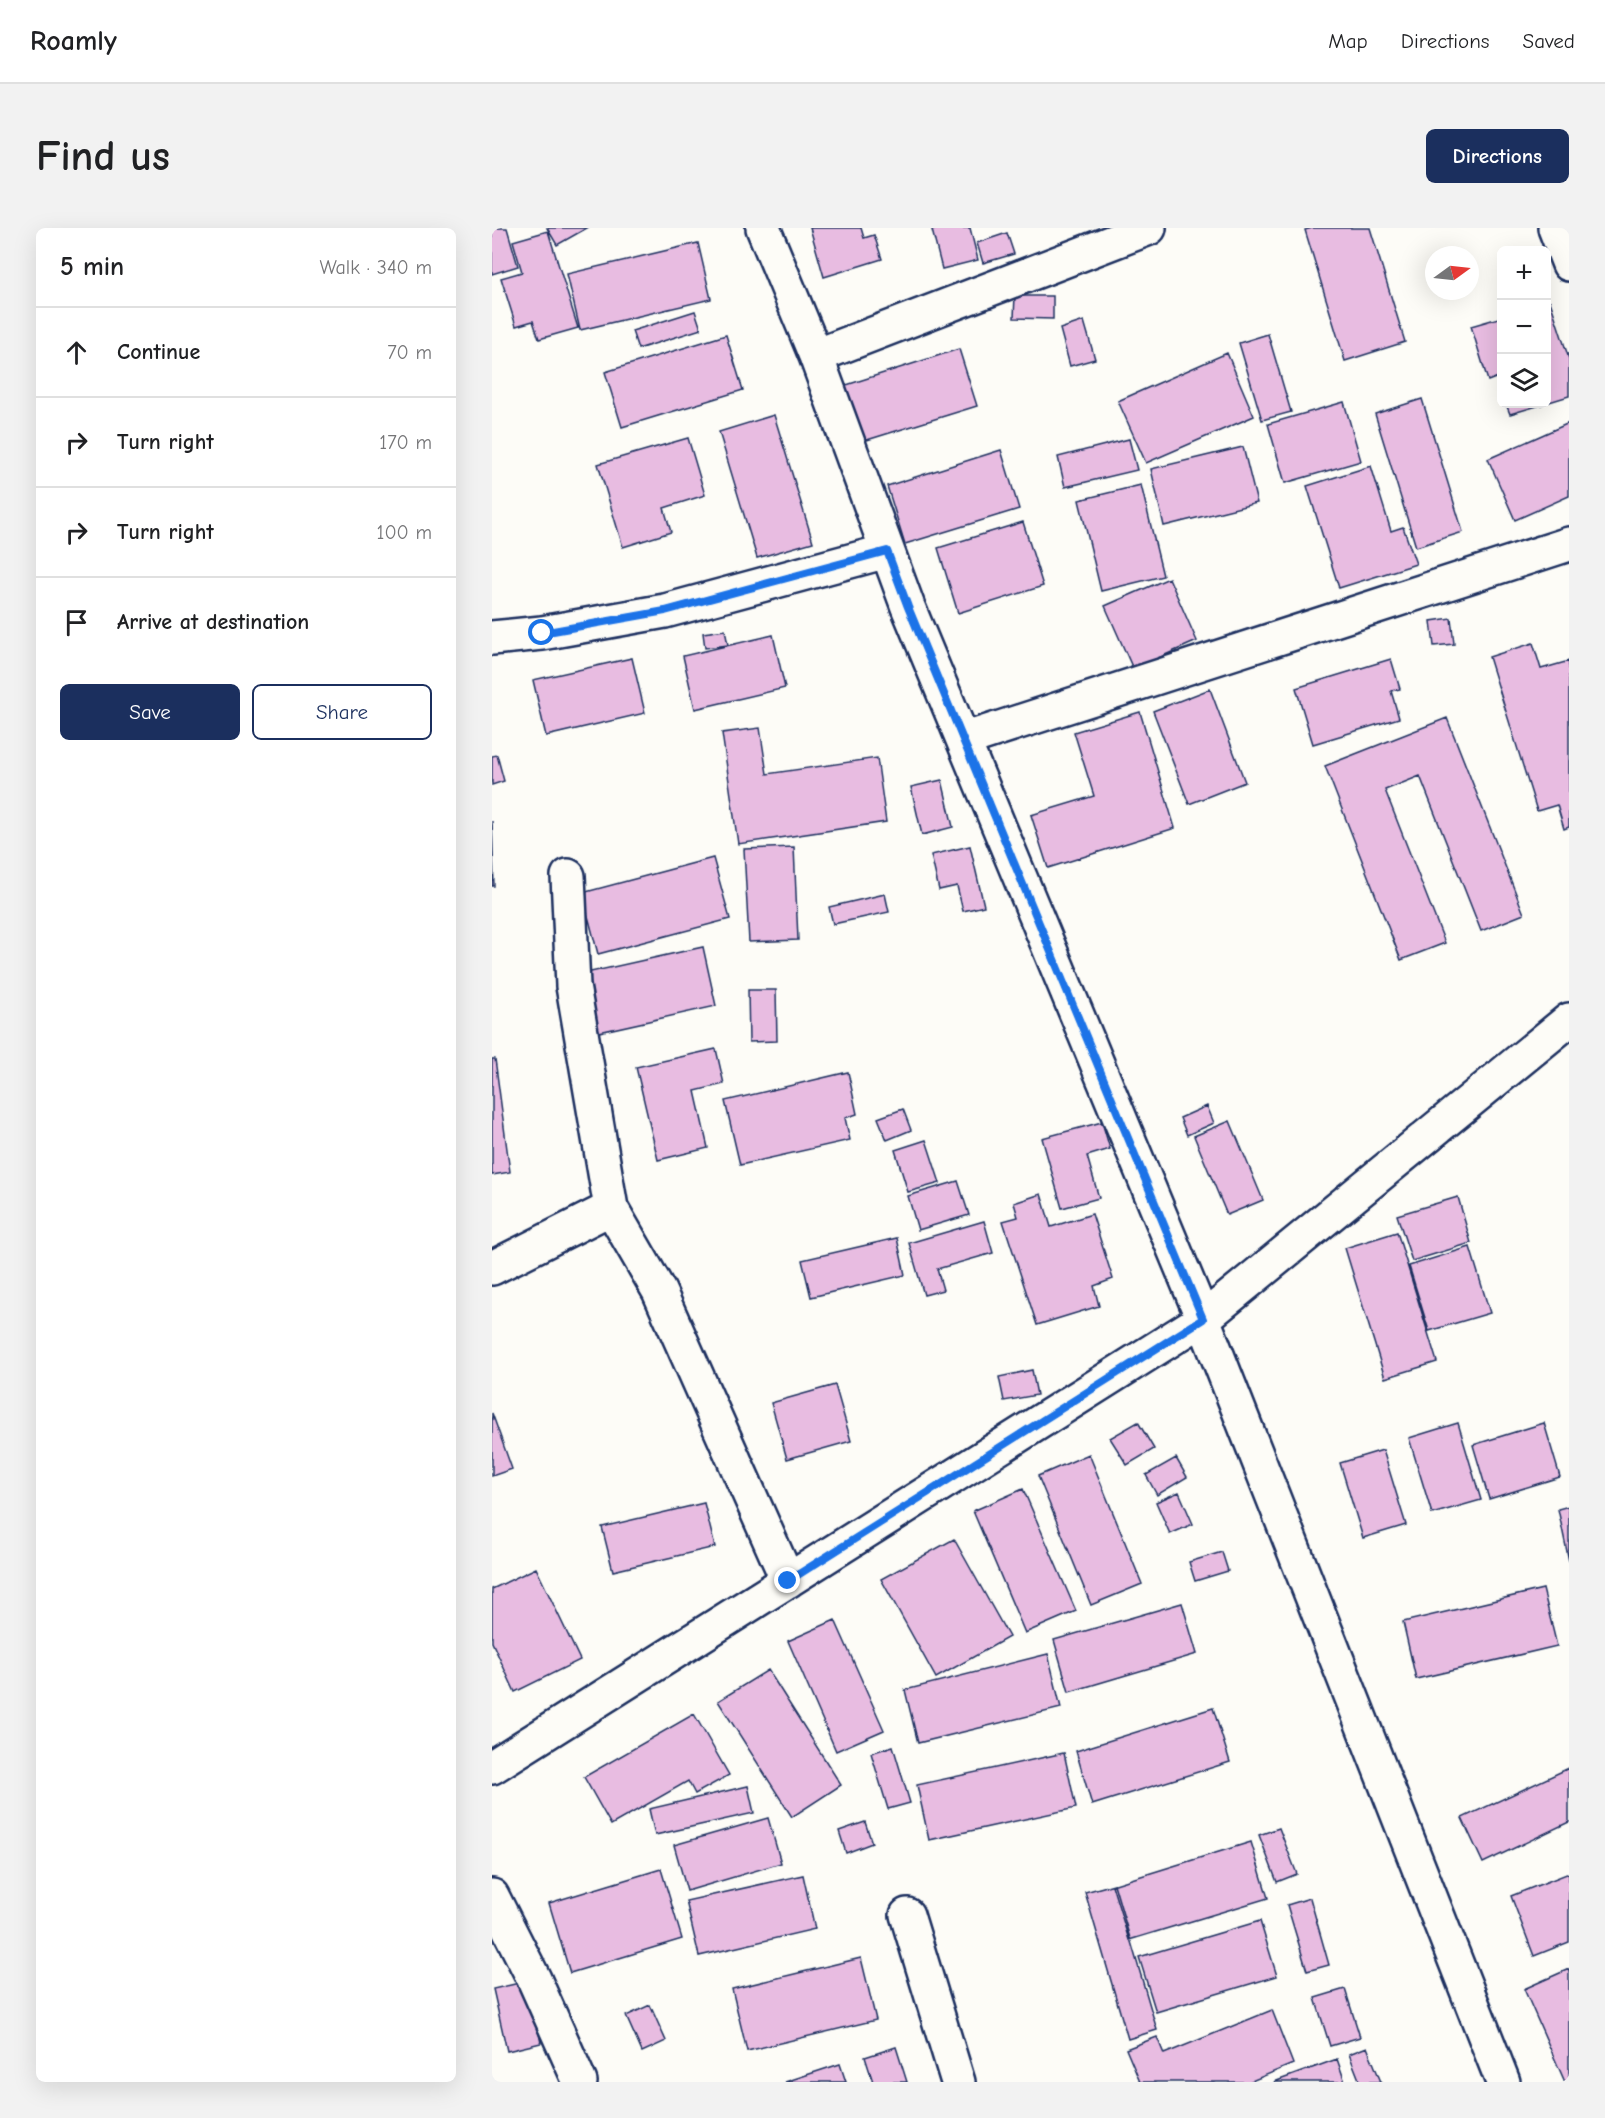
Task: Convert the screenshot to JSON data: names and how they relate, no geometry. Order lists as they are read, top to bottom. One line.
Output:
{"north":"right","page":{"header":"Roamly","nav":["Map","Directions","Saved"],"buttons":["Directions",["Save","Share"]],"title":"Find us","heading":["5 min","Walk · 340 m"],"map_buttons":["+","−"],"list":[["Continue","70 m"],["Turn right","170 m"],["Turn right","100 m"],"Arrive at destination"]}}
